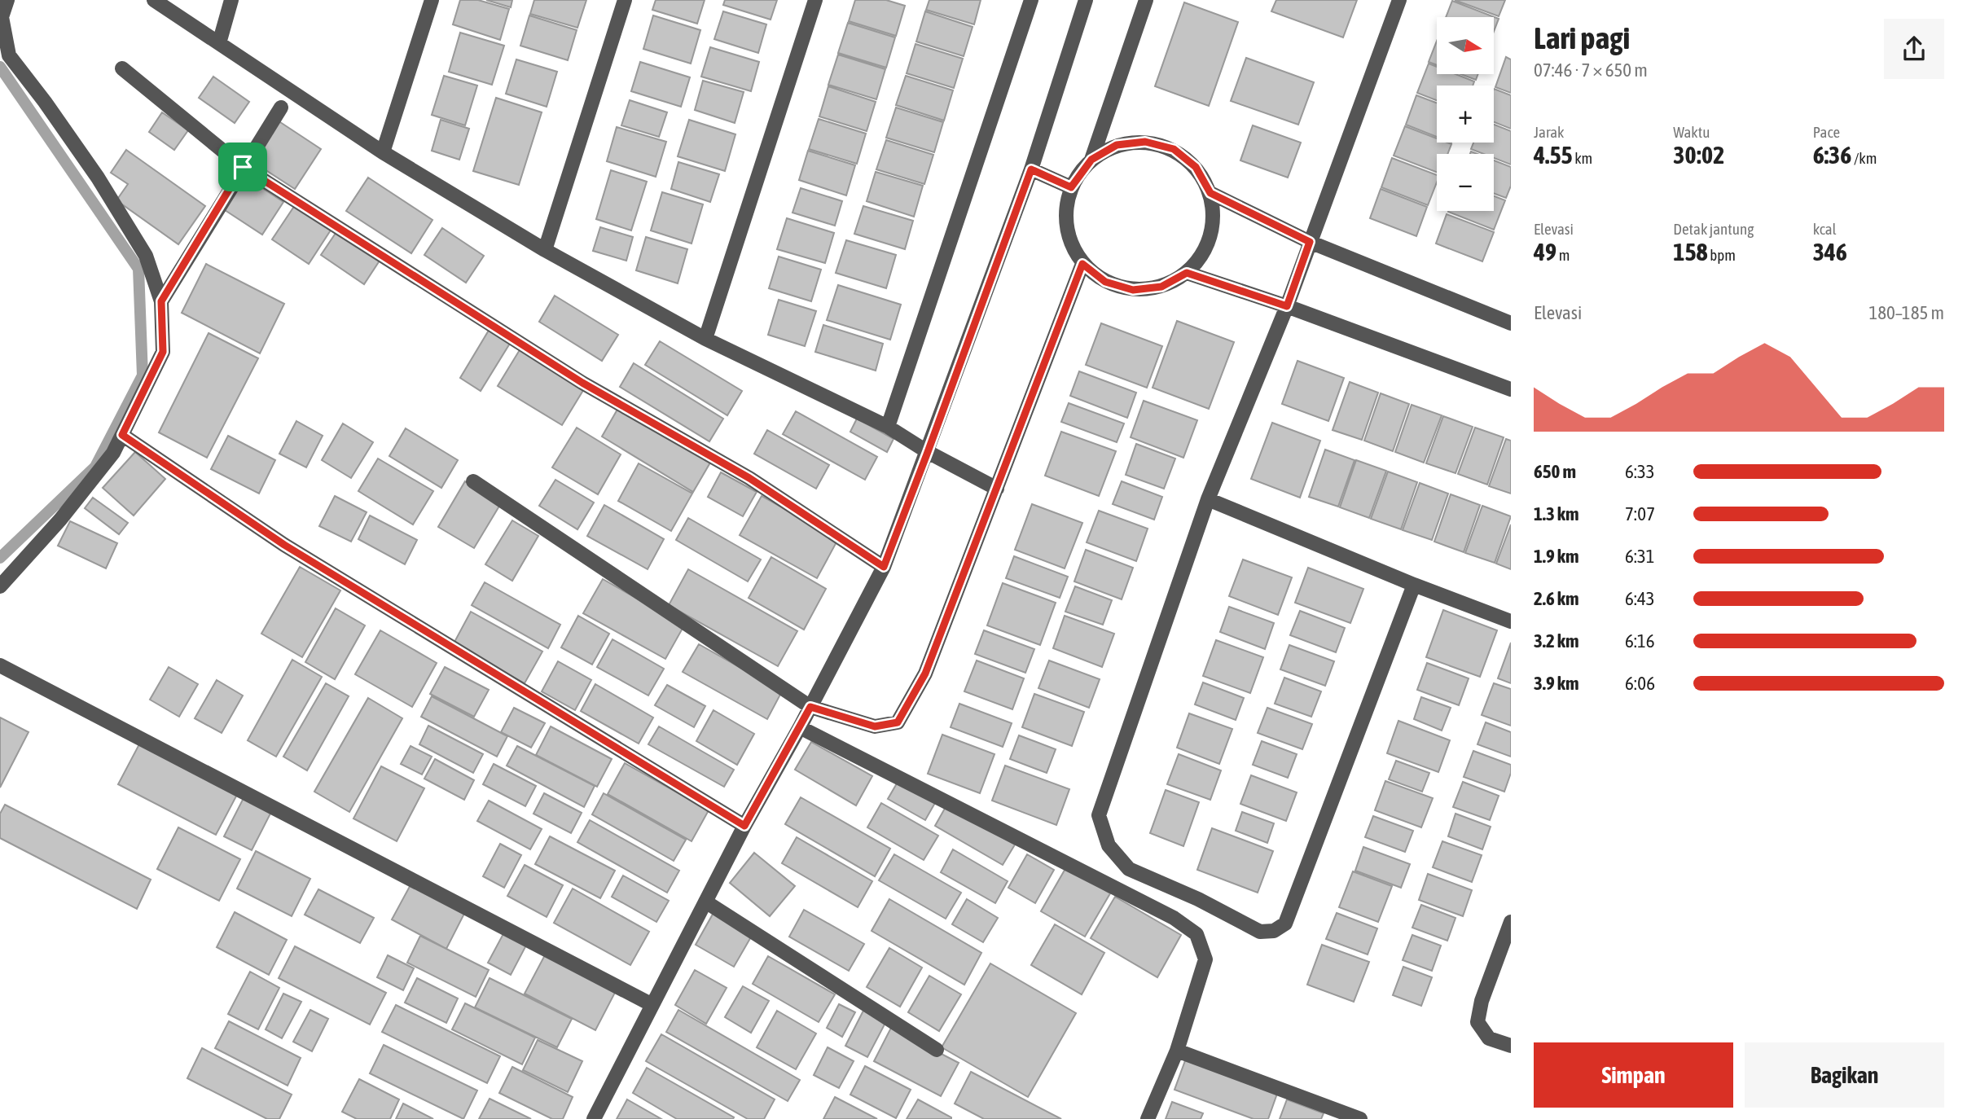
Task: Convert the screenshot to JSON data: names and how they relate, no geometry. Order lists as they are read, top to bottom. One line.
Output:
{"north":"right","page":{"heading":["Lari pagi","07:46 · 7 × 650 m"],"map_buttons":["+","−"],"stats":[["Jarak","4.55 km"],["Waktu","30:02"],["Pace","6:36 /km"],["Elevasi","49 m"],["Detak jantung","158 bpm"],["kcal","346"]],"chart":["Elevasi","180–185 m"],"list":[{"name":"650 m","note":"6:33"},{"name":"1.3 km","note":"7:07"},{"name":"1.9 km","note":"6:31"},{"name":"2.6 km","note":"6:43"},{"name":"3.2 km","note":"6:16"},{"name":"3.9 km","note":"6:06"}],"buttons":["Simpan","Bagikan"]}}
